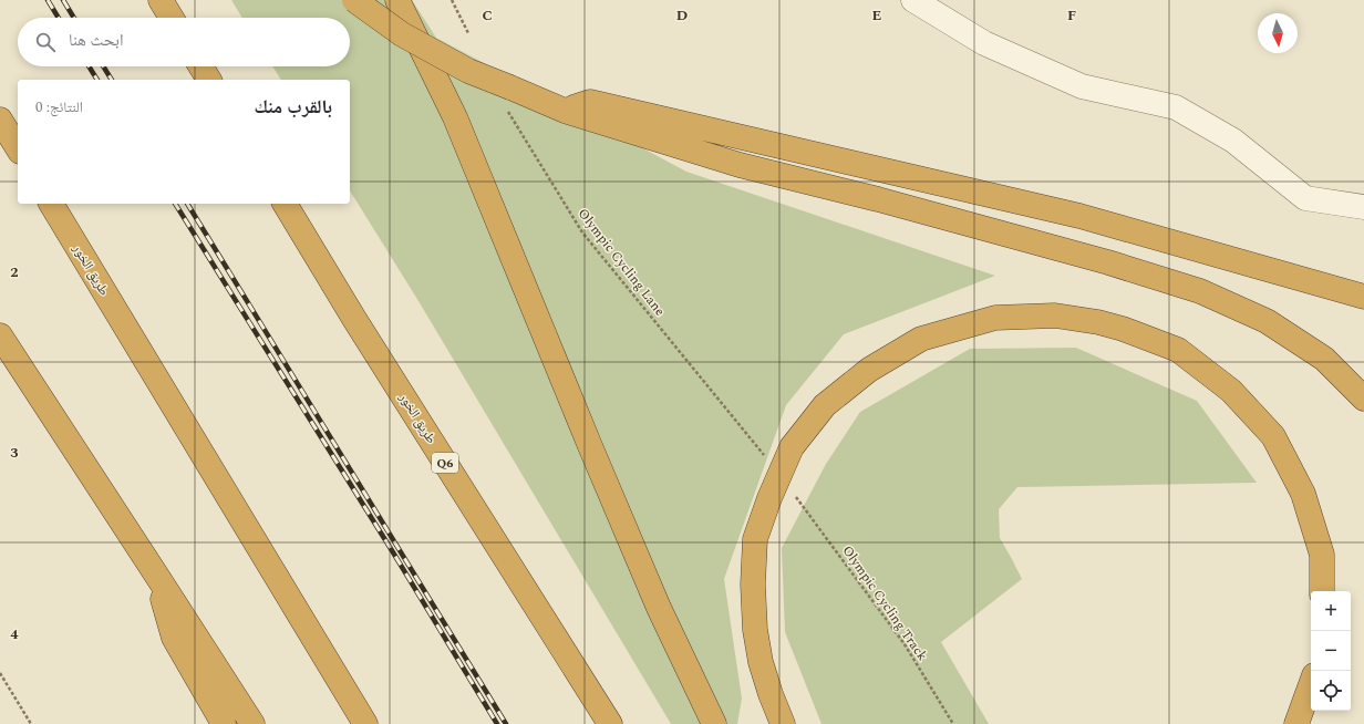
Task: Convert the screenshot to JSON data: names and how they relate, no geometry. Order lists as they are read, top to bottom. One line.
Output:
{"streets":{"highway":["طريق الخور","Q6"],"path":["Olympic Cycling Lane","Olympic Cycling Track"]},"north":"bottom","page":{"search":"ابحث هنا","heading":["بالقرب منك","النتائج: 0"],"map_buttons":["+","−"]},"grid":{"columns":["C","D","E","F"],"rows":["2","3","4"]}}
